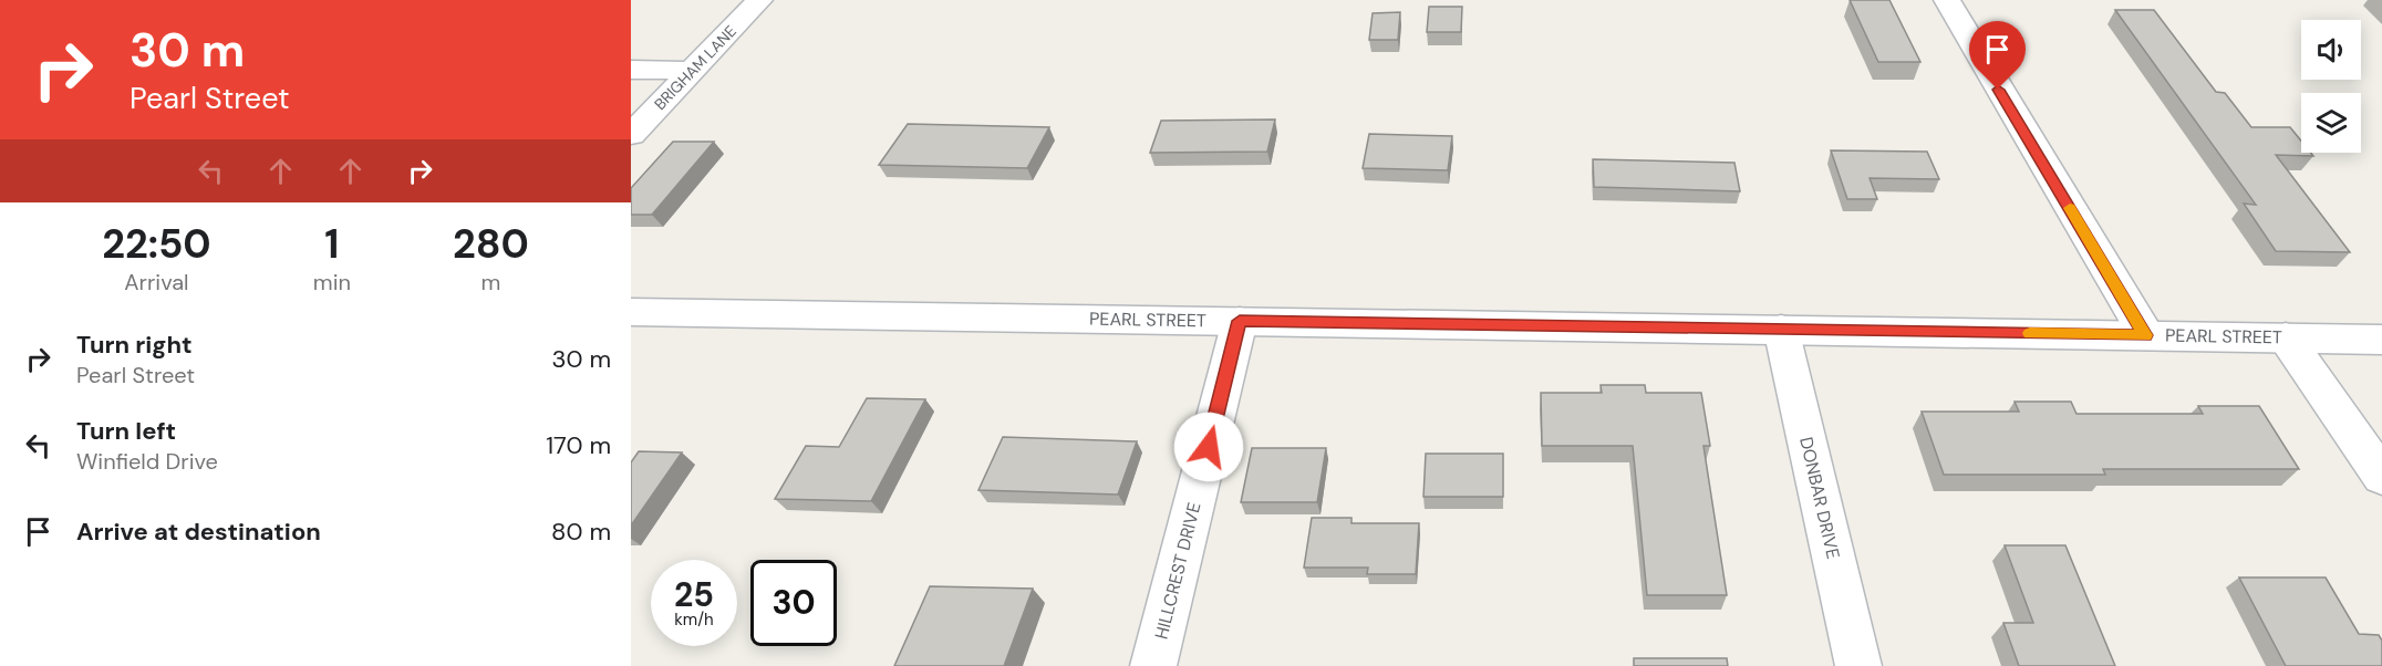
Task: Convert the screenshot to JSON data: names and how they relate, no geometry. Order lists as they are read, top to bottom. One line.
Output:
{"streets":{"street":["BRIGHAM LANE","PEARL STREET","DONBAR DRIVE","HILLCREST DRIVE"]},"crossings":[["PEARL STREET","DONBAR DRIVE"],["PEARL STREET","HILLCREST DRIVE"]],"page":{"turn":["30 m","Pearl Street"],"eta":["22:50","Arrival","1","min","280","m"],"list":[{"name":"Turn right","note":"Pearl Street","value":"30 m"},{"name":"Turn left","note":"Winfield Drive","value":"170 m"},{"name":"Arrive at destination","value":"80 m"}],"speed":"25 km/h","limit":"30"}}
